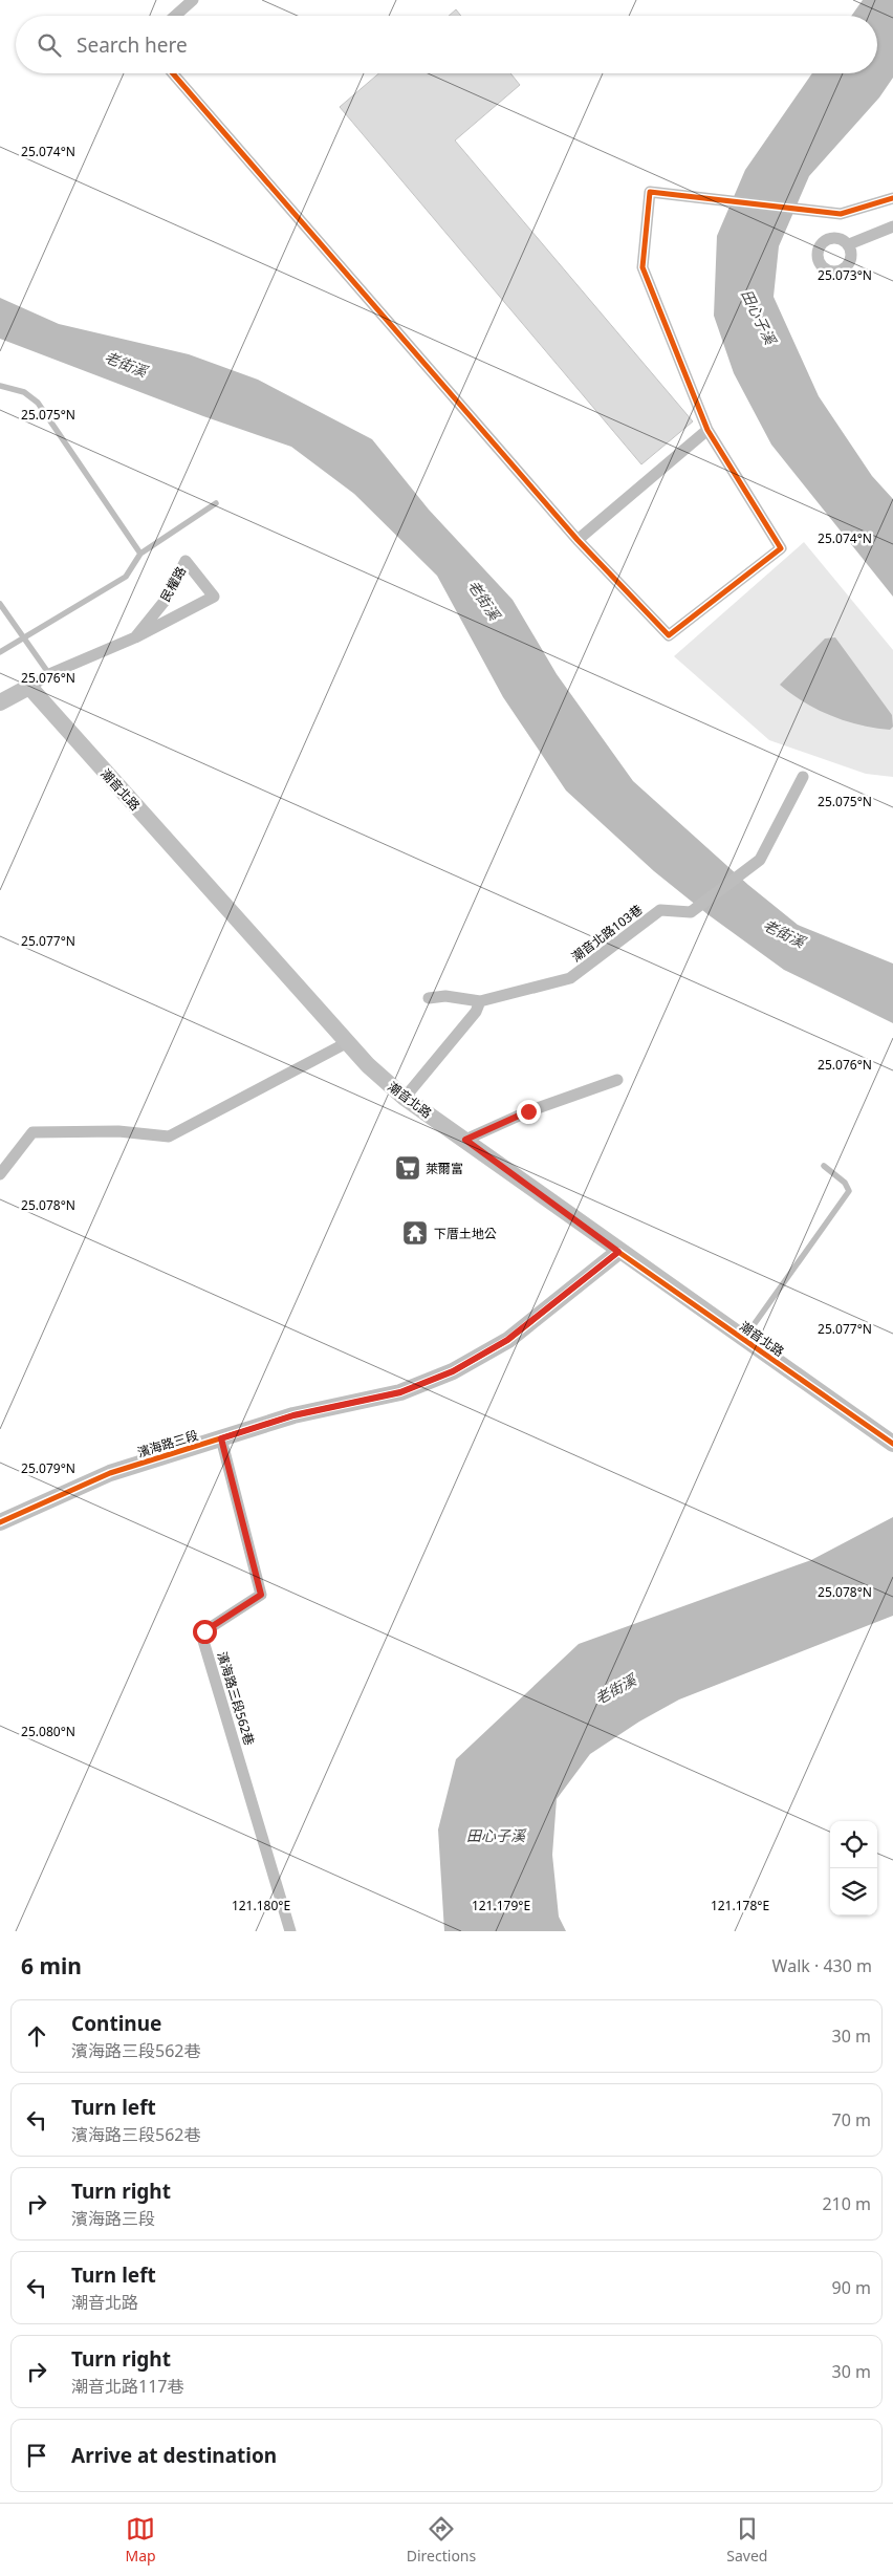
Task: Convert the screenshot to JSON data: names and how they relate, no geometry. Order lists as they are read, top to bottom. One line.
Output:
{"streets":{"street":["民權路","潮音北路","潮音北路103巷","濱海路三段","濱海路三段562巷"]},"crossings":[["民權路","潮音北路"],["潮音北路","濱海路三段"],["濱海路三段","濱海路三段562巷"]],"water":["田心子溪","老街溪"],"places":{"supermarket":["萊爾富"],"temple":["下厝土地公"]},"page":{"search":"Search here","heading":["6 min","Walk · 430 m"],"list":[["Continue","濱海路三段562巷","30 m"],["Turn left","濱海路三段562巷","70 m"],["Turn right","濱海路三段","210 m"],["Turn left","潮音北路","90 m"],["Turn right","潮音北路117巷","30 m"],"Arrive at destination"],"nav":["Map","Directions","Saved"]},"coordinates":["25.074°N","25.073°N","25.075°N","25.076°N","25.077°N","25.078°N","25.079°N","25.080°N","121.180°E","121.179°E","121.178°E"]}
